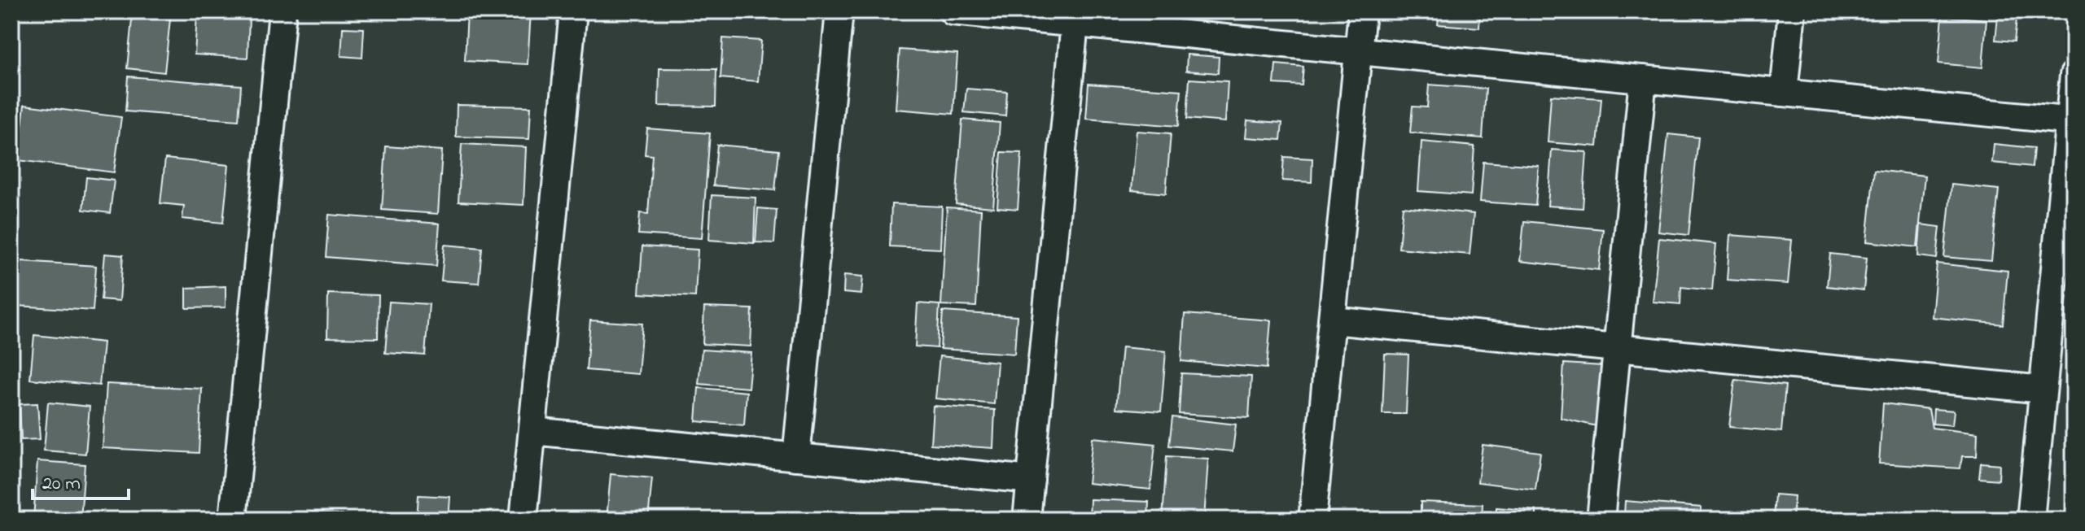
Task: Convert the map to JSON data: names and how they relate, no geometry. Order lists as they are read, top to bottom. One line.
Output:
{"scale_bar":"20 m"}
